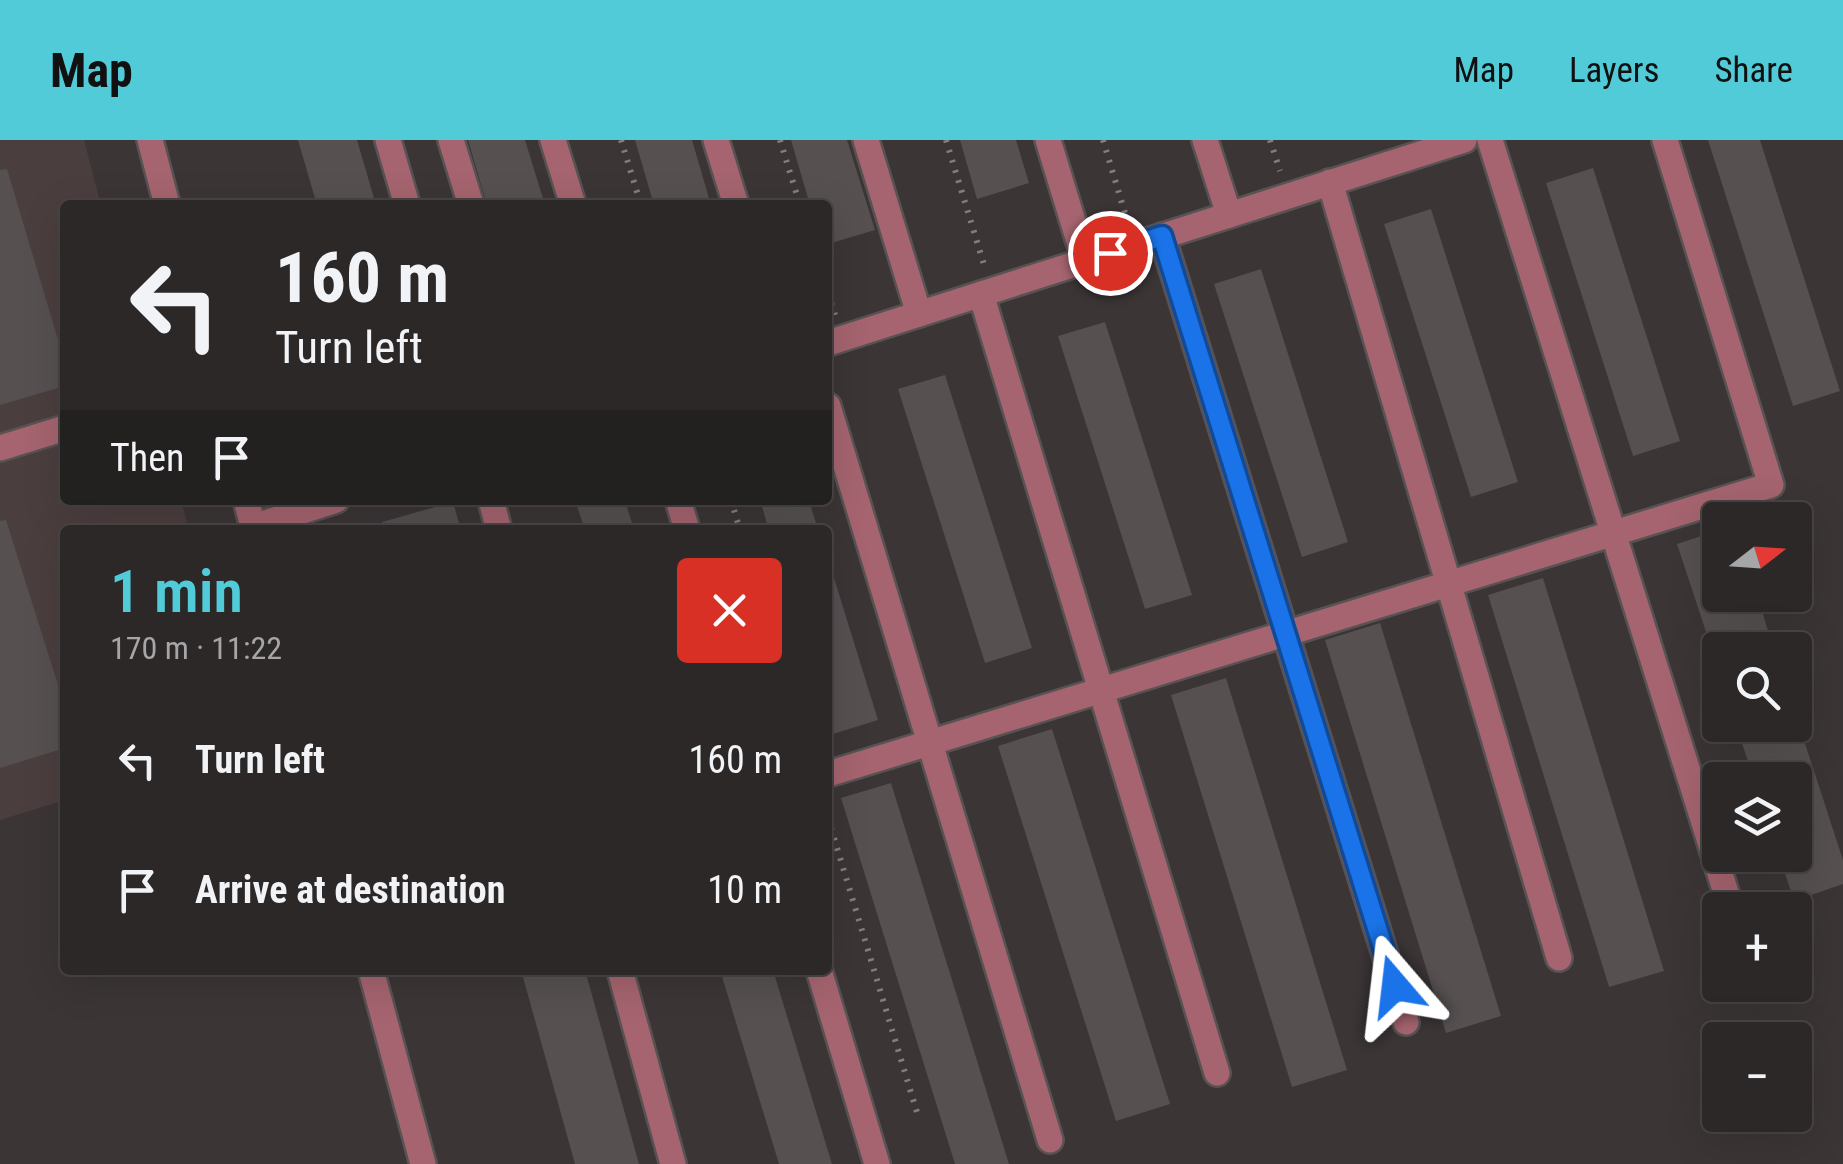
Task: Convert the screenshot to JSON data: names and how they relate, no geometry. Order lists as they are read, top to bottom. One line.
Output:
{"north":"right","page":{"header":"Map","nav":["Map","Layers","Share"],"turn":["160 m","Turn left"],"then":"Then","map_buttons":["+","−"],"heading":["1 min","170 m · 11:22"],"list":[{"name":"Turn left","value":"160 m"},{"name":"Arrive at destination","value":"10 m"}]}}
